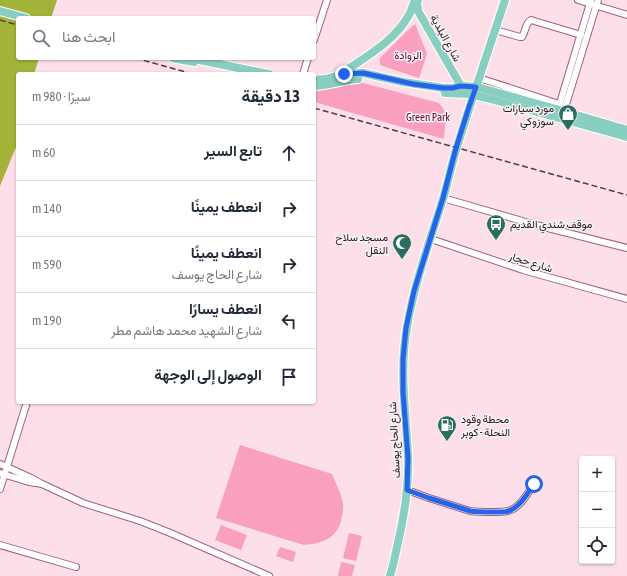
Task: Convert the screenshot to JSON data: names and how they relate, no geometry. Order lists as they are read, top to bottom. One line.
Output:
{"streets":{"main road":["شارع البلدية","شارع الحاج يوسف"],"street":["شارع حجار"]},"crossings":[["شارع حجار","شارع الحاج يوسف"]],"parks":["الزوادة","Green Park"],"places":{"shop":["مورد سيارات سوزوكي"],"bus stop":["موقف شندي القديم"],"mosque":["مسجد سلاح النقل"],"fuel station":["محطة وقود النحلة - كوبر"]},"page":{"search":"ابحث هنا","heading":["13 دقيقة","سيرًا · 980 m"],"list":[["تابع السير","60 m"],["انعطف يمينًا","140 m"],["انعطف يمينًا","شارع الحاج يوسف","590 m"],["انعطف يسارًا","شارع الشهيد محمد هاشم مطر","190 m"],"الوصول إلى الوجهة"],"map_buttons":["+","−"]}}
